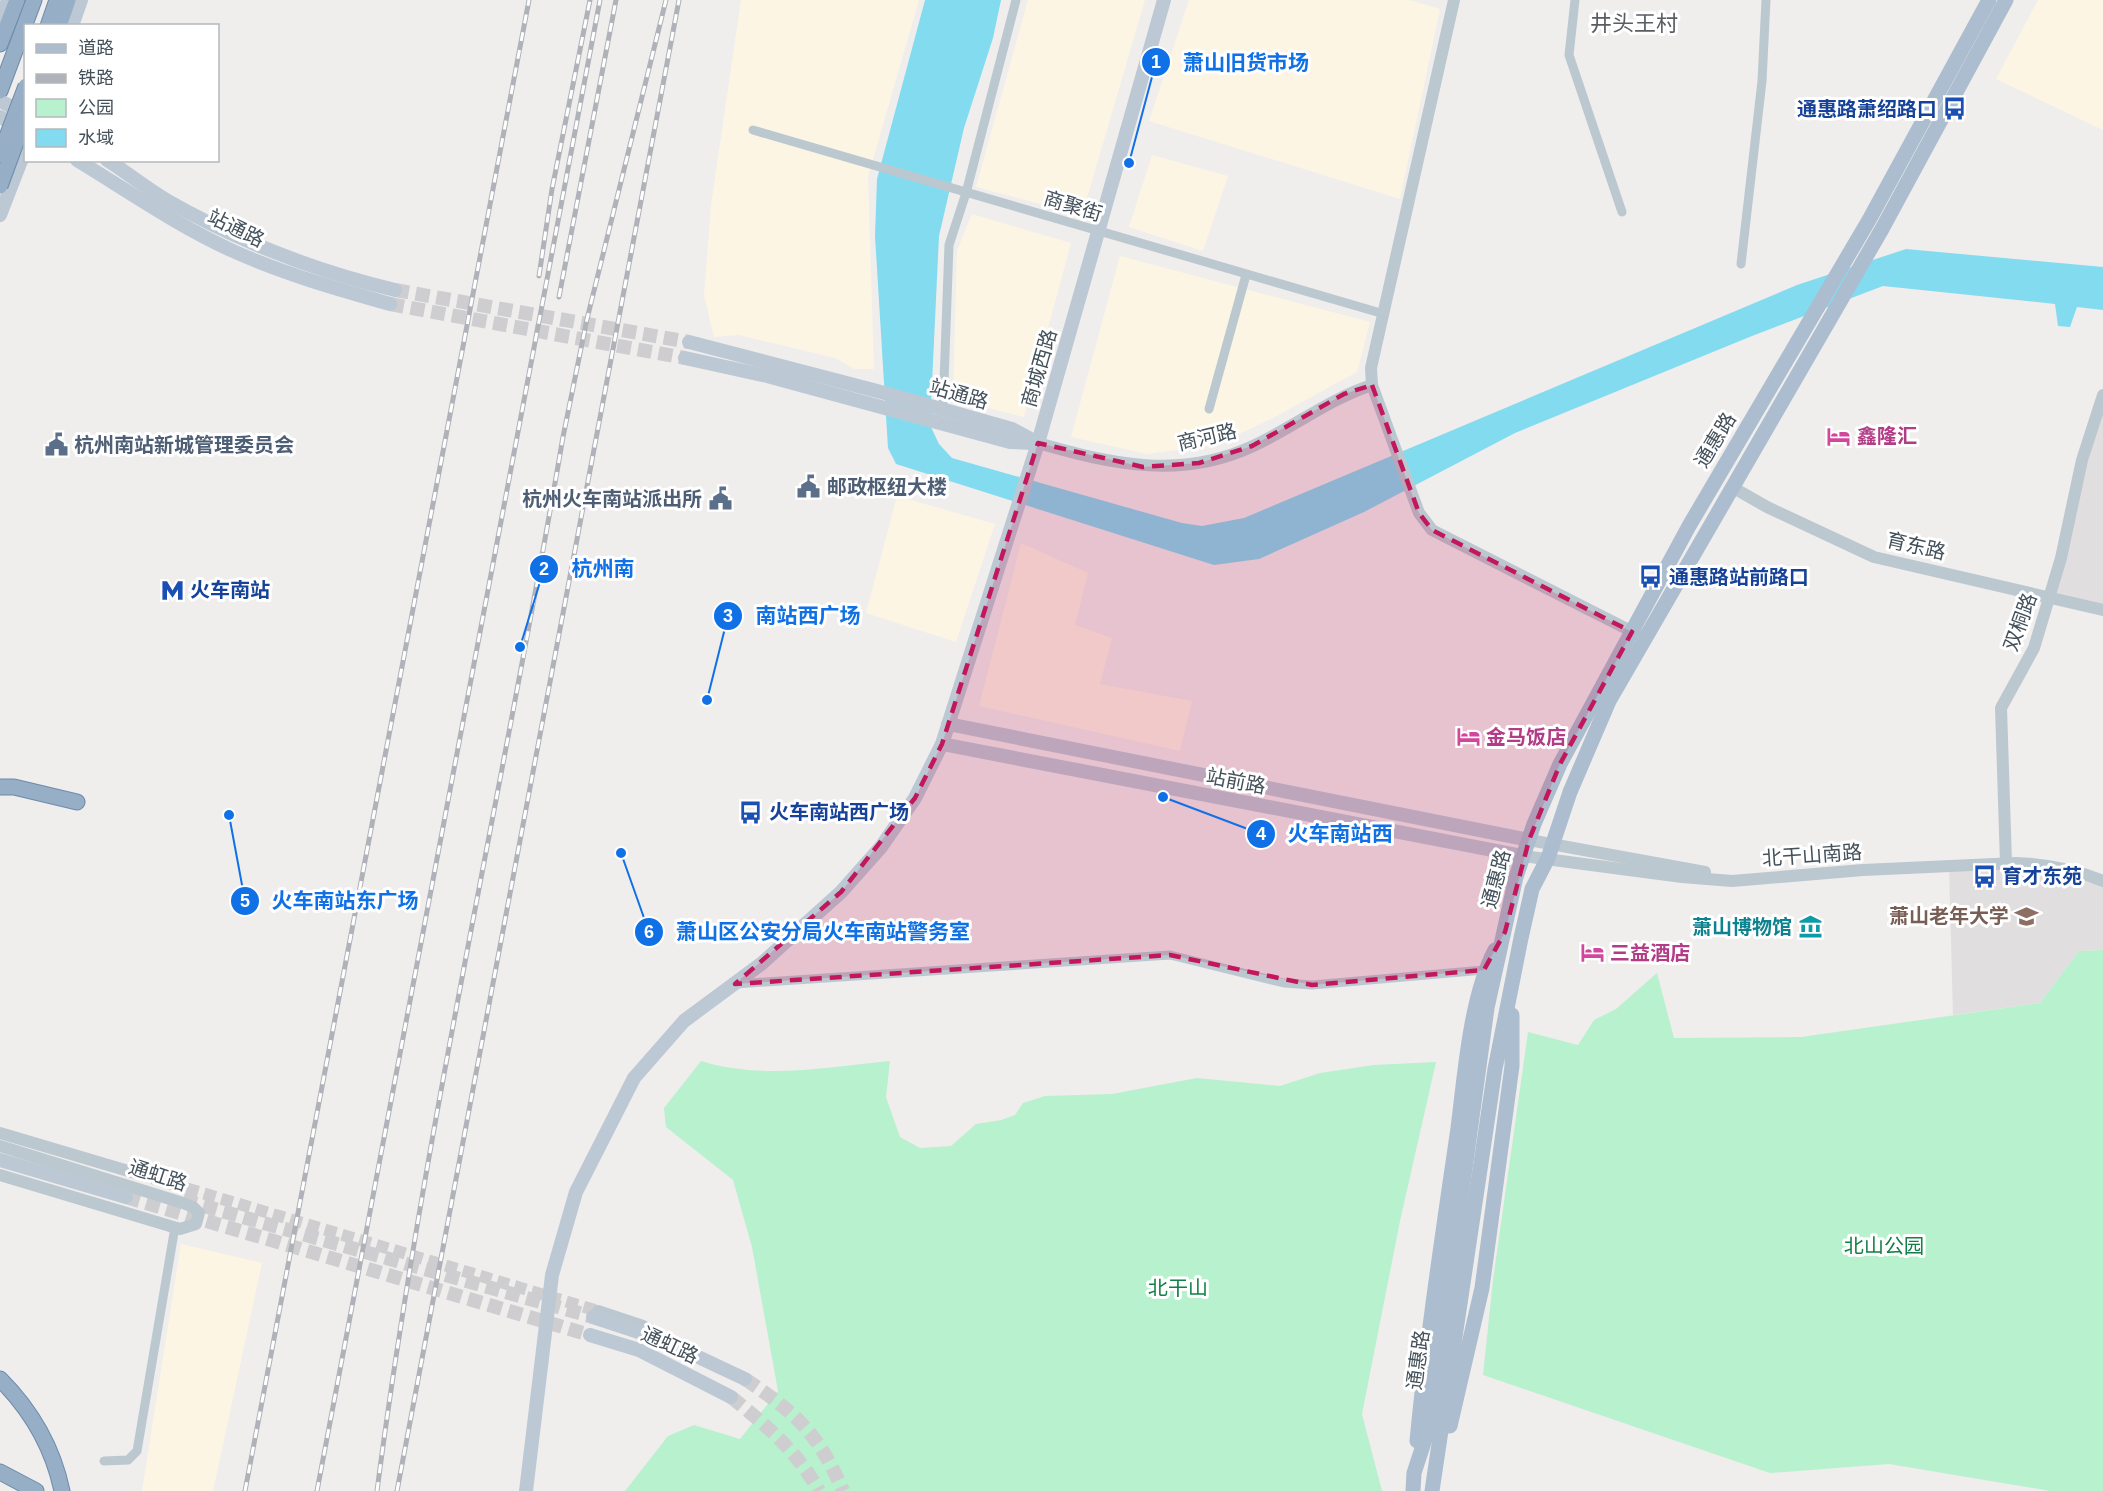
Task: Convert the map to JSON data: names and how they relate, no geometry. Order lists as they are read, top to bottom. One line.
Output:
{"streets":{"main road":["站通路","商城西路","通惠路","站前路","通虹路"],"street":["商聚街","商河路","育东路","双桐路","北干山南路"]},"crossings":[["商聚街","商城西路"],["站通路","商城西路"],["站通路","商河路"],["商城西路","商河路"],["商城西路","站前路"],["通惠路","育东路"],["通惠路","站前路"],["通惠路","北干山南路"],["育东路","双桐路"],["双桐路","北干山南路"],["站前路","北干山南路"]],"districts":["井头王村"],"parks":["北山公园","北干山"],"places":{"bus stop":["通惠路萧绍路口","通惠路站前路口","火车南站西广场","育才东苑"],"other":["萧山旧货市场","杭州南","南站西广场","火车南站西","火车南站东广场","萧山区公安分局火车南站警务室"],"hotel":["鑫隆汇","金马饭店","三益酒店"],"public building":["杭州南站新城管理委员会","邮政枢纽大楼","杭州火车南站派出所"],"metro station":["火车南站"],"school or university":["萧山老年大学"],"museum":["萧山博物馆"]},"legend":["道路","铁路","公园","水域"]}
